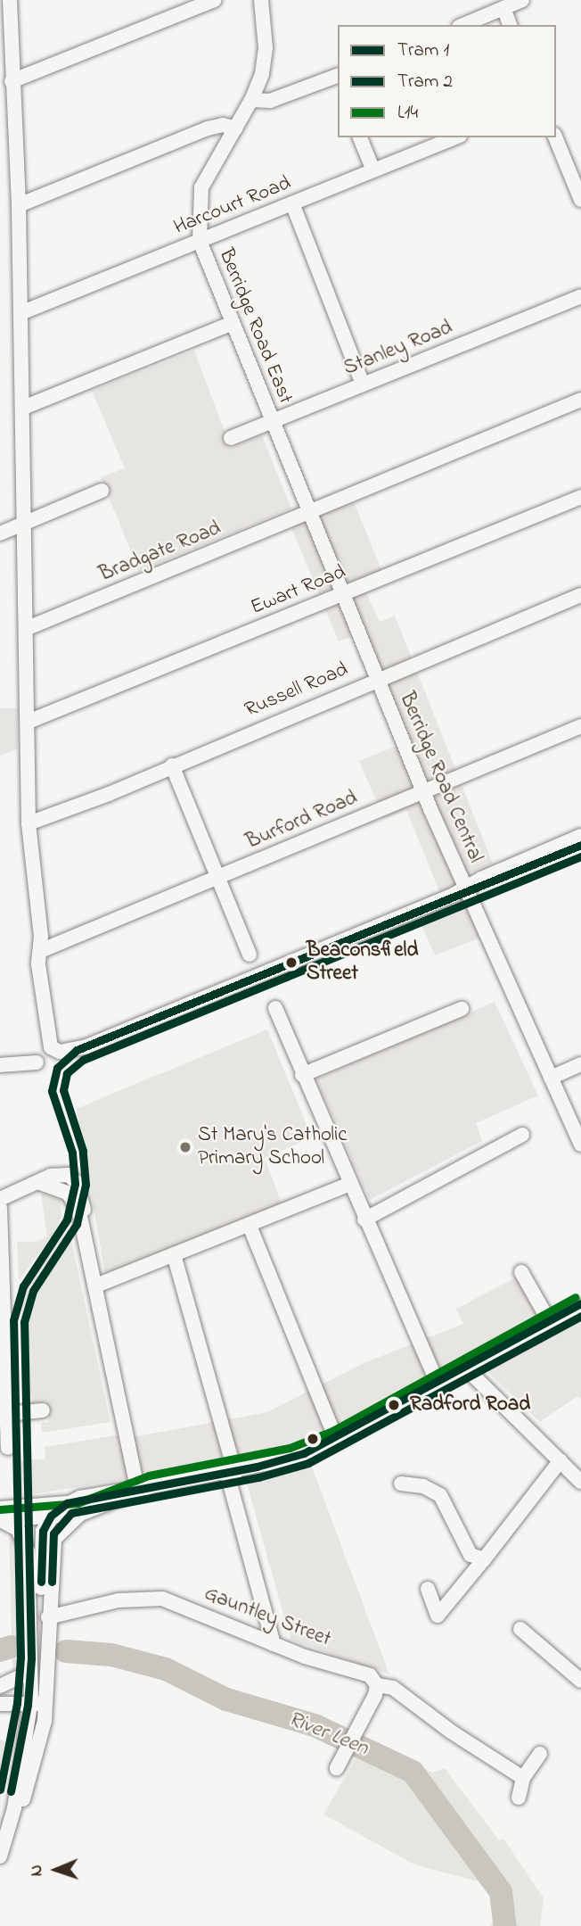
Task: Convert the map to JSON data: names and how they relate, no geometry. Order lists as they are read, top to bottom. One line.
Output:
{"streets":{"street":["Harcourt Road","Berridge Road East","Stanley Road","Bradgate Road","Ewart Road","Russell Road","Berridge Road Central","Burford Road","Gauntley Street"]},"crossings":[["Harcourt Road","Berridge Road East"],["Berridge Road East","Stanley Road"],["Berridge Road East","Berridge Road Central"],["Stanley Road","Berridge Road Central"],["Bradgate Road","Berridge Road Central"],["Ewart Road","Berridge Road Central"],["Russell Road","Berridge Road Central"],["Berridge Road Central","Burford Road"]],"water":["River Leen"],"places":["Beaconsfield Street","St Mary's Catholic Primary School","Radford Road"],"lines":["tram line 1","tram line 2","transit line L14"],"legend":["Tram 1","Tram 2","L14"],"north":"left"}
